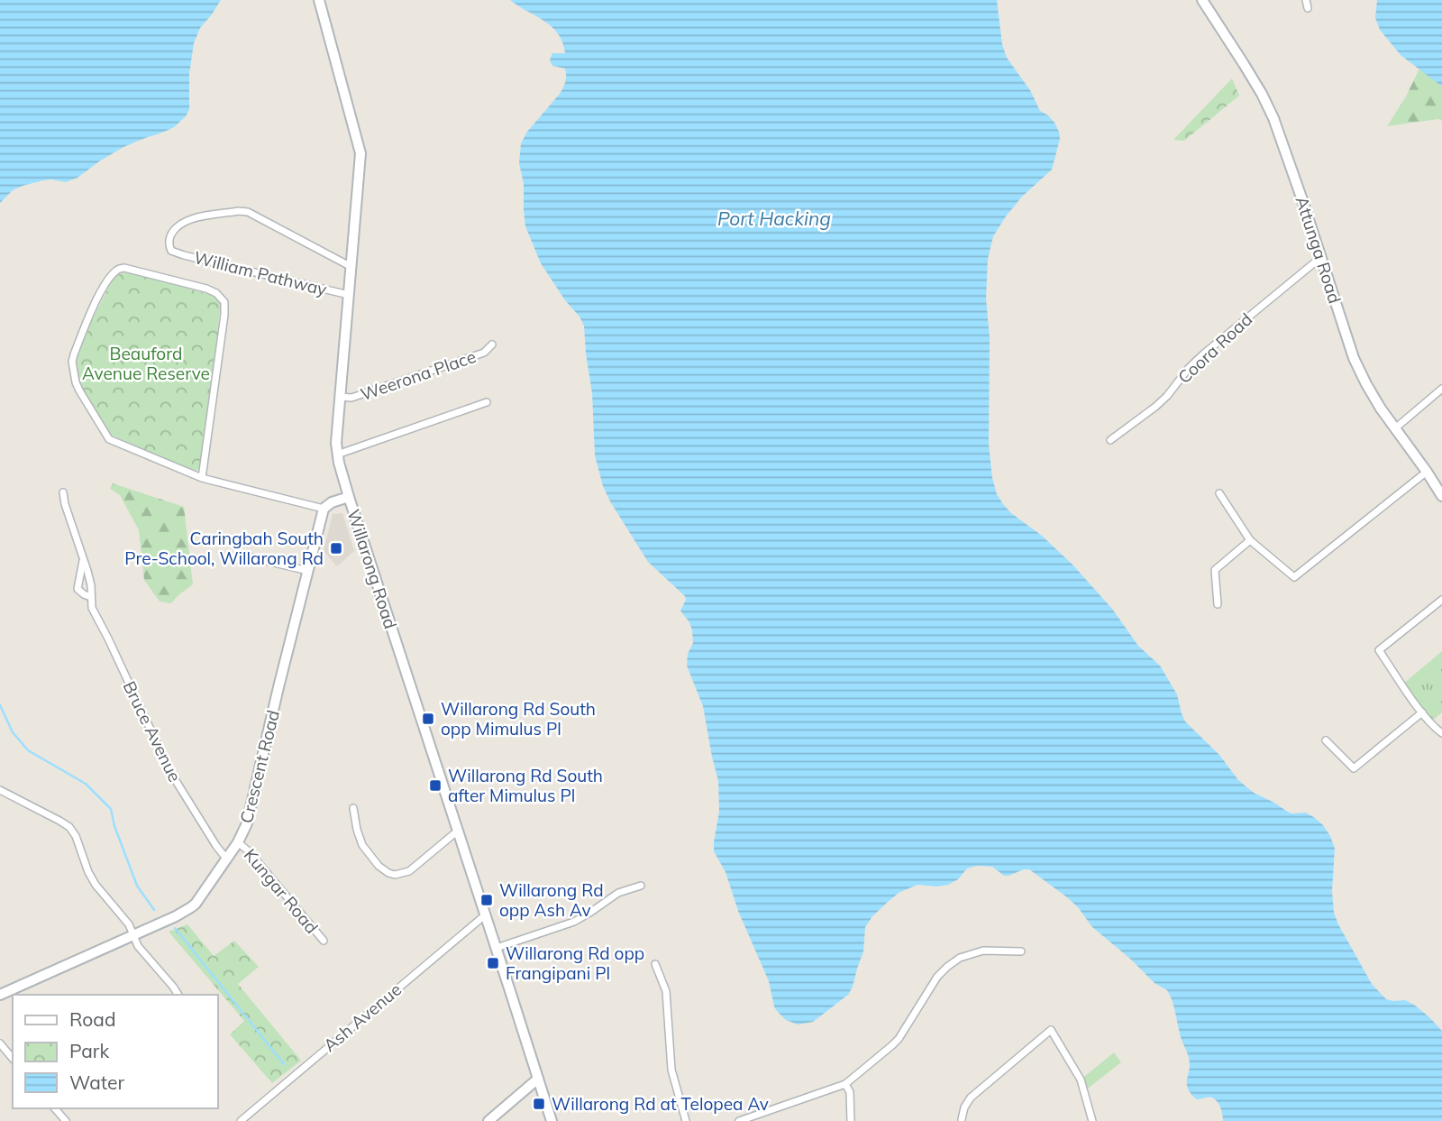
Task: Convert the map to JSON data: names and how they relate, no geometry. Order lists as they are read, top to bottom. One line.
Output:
{"streets":{"street":["Attunga Road","William Pathway","Coora Road","Weerona Place","Willarong Road","Bruce Avenue","Crescent Road","Kungar Road","Ash Avenue"]},"crossings":[["Attunga Road","Coora Road"],["William Pathway","Willarong Road"],["Weerona Place","Willarong Road"],["Willarong Road","Ash Avenue"],["Bruce Avenue","Crescent Road"],["Crescent Road","Kungar Road"]],"water":["Port Hacking"],"parks":["Beauford Avenue Reserve"],"places":{"transit":["Caringbah South Pre-School, Willarong Rd","Willarong Rd South opp Mimulus Pl","Willarong Rd South after Mimulus Pl","Willarong Rd opp Ash Av","Willarong Rd opp Frangipani Pl","Willarong Rd at Telopea Av"]},"legend":["Road","Park","Water"]}
